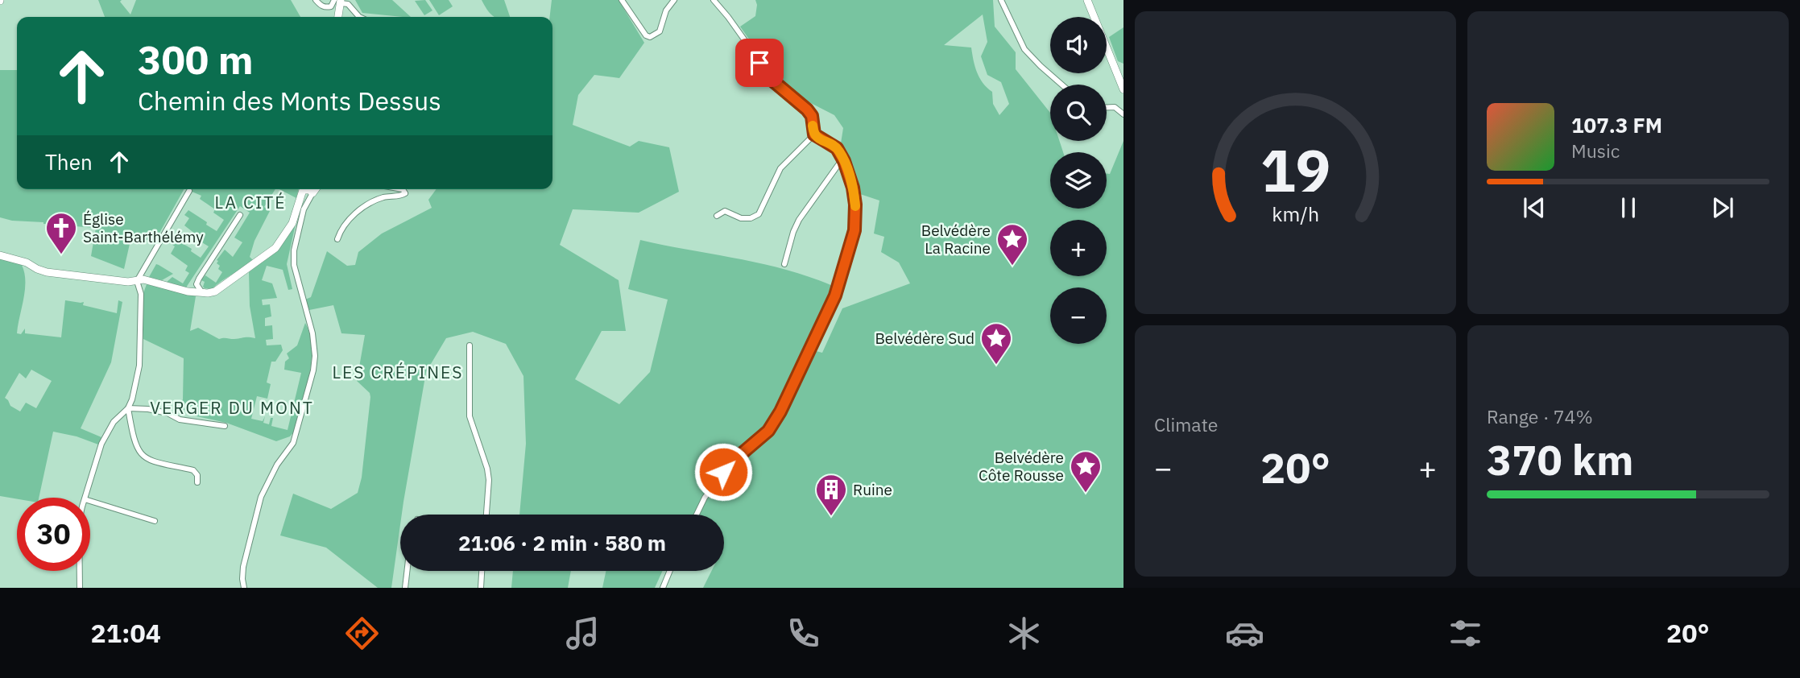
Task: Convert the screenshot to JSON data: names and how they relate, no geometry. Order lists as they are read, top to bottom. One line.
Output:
{"districts":["LA CITÉ","LES CRÉPINES","VERGER DU MONT"],"places":{"church":["Église Saint-Barthélémy"],"place":["Belvédère La Racine","Belvédère Sud","Belvédère Côte Rousse"],"building":["Ruine"]},"page":{"map_buttons":["+","−"],"turn":["300 m","Chemin des Monts Dessus"],"song":["107.3 FM","Music"],"then":"Then","tile":["Climate",["Range · 74%","370 km"]],"heat":["−","20°","+"],"limit":"30","trip":"21:06 · 2 min · 580 m","tabs":["21:04","20°"],"gauge":["19","km/h"]}}
